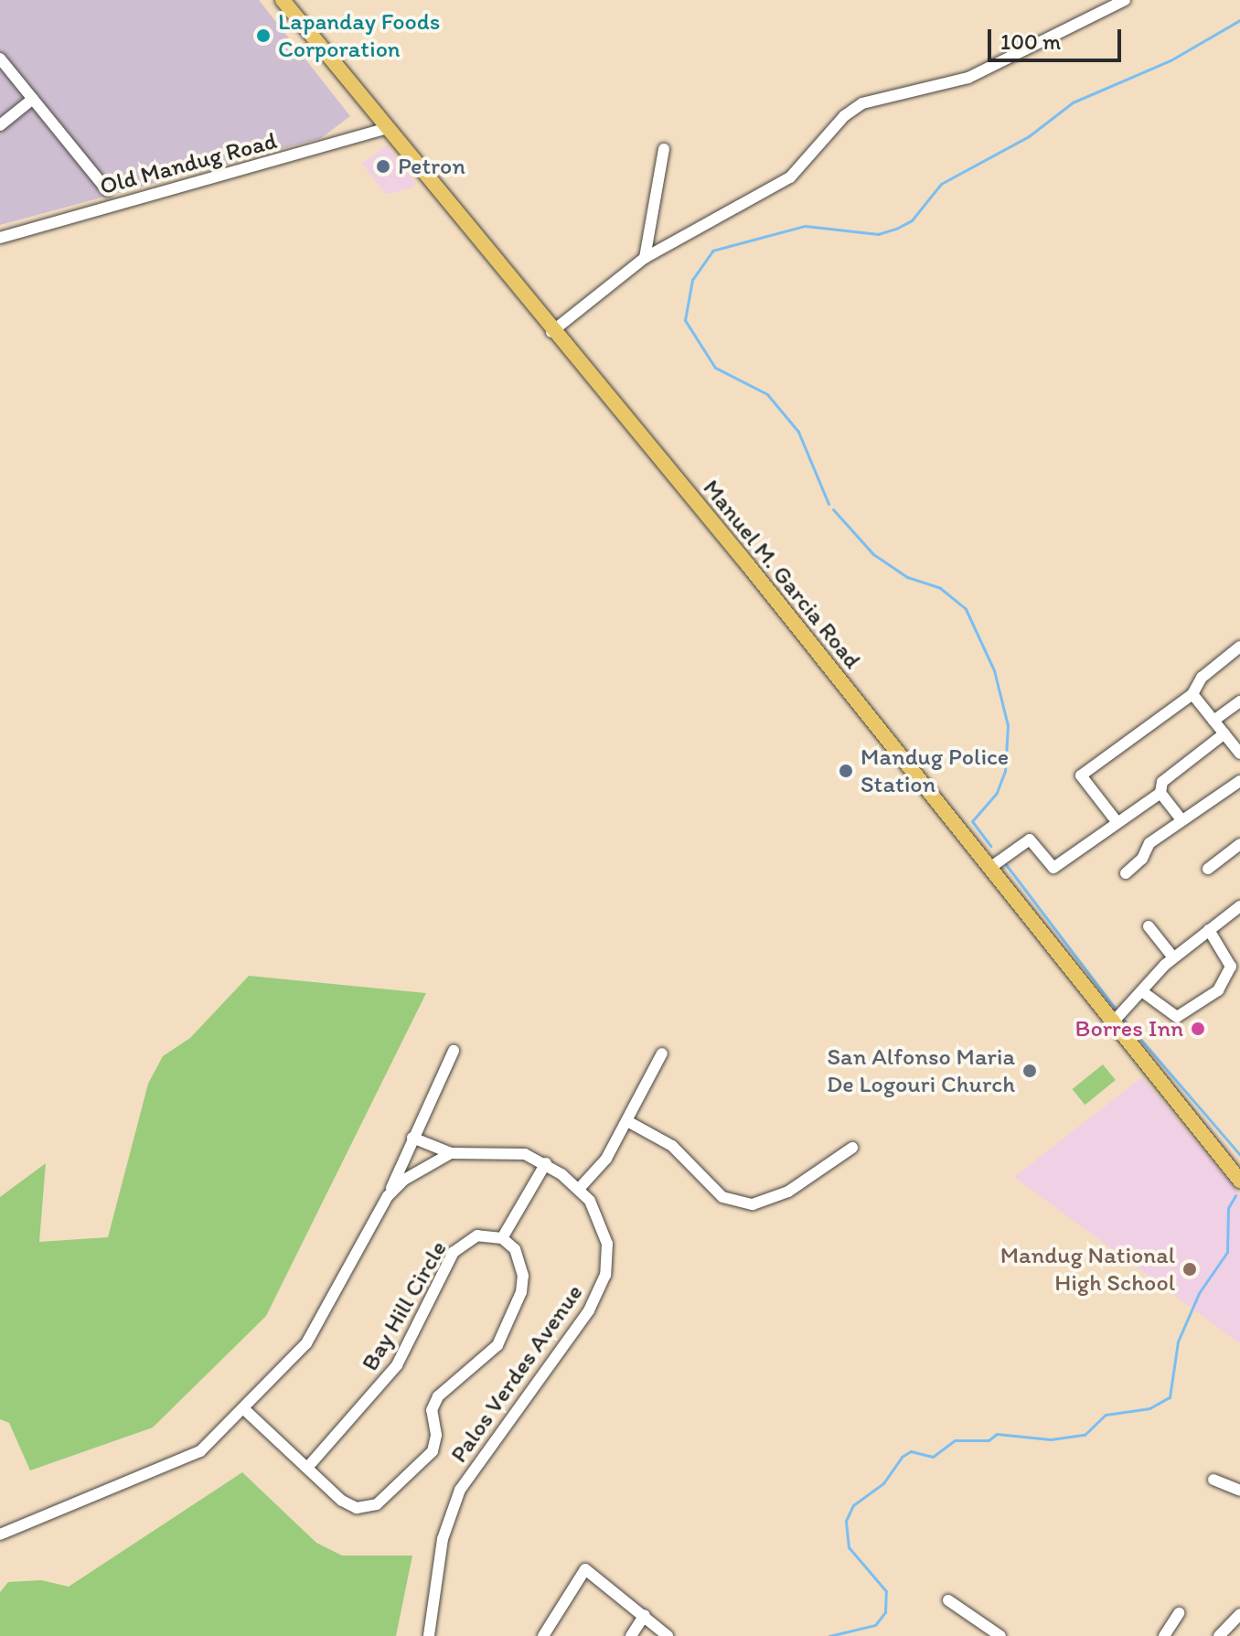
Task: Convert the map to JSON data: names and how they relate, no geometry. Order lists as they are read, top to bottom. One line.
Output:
{"streets":{"main road":["Manuel M. Garcia Road"],"street":["Old Mandug Road","Bay Hill Circle","Palos Verdes Avenue"]},"crossings":[["Old Mandug Road","Manuel M. Garcia Road"]],"places":["Lapanday Foods Corporation","Petron","Mandug Police Station","Borres Inn","San Alfonso Maria De Logouri Church","Mandug National High School"],"scale_bar":"100 m"}
